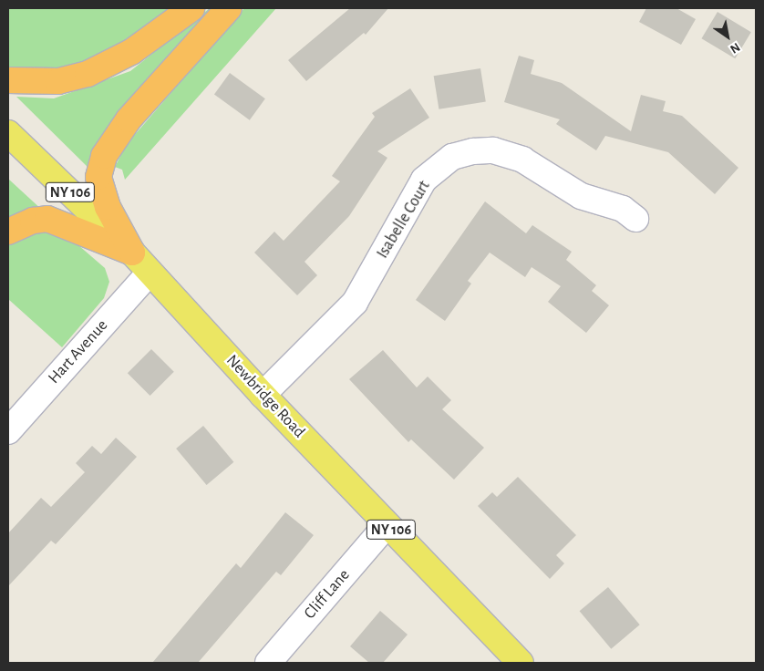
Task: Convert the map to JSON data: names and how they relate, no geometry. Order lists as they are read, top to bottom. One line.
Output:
{"streets":{"main road":["NY 106","Newbridge Road"],"street":["Isabelle Court","Hart Avenue","Cliff Lane"]},"crossings":[["Isabelle Court","Newbridge Road"],["Hart Avenue","Newbridge Road"],["Newbridge Road","Cliff Lane"]],"north":"bottom right"}
